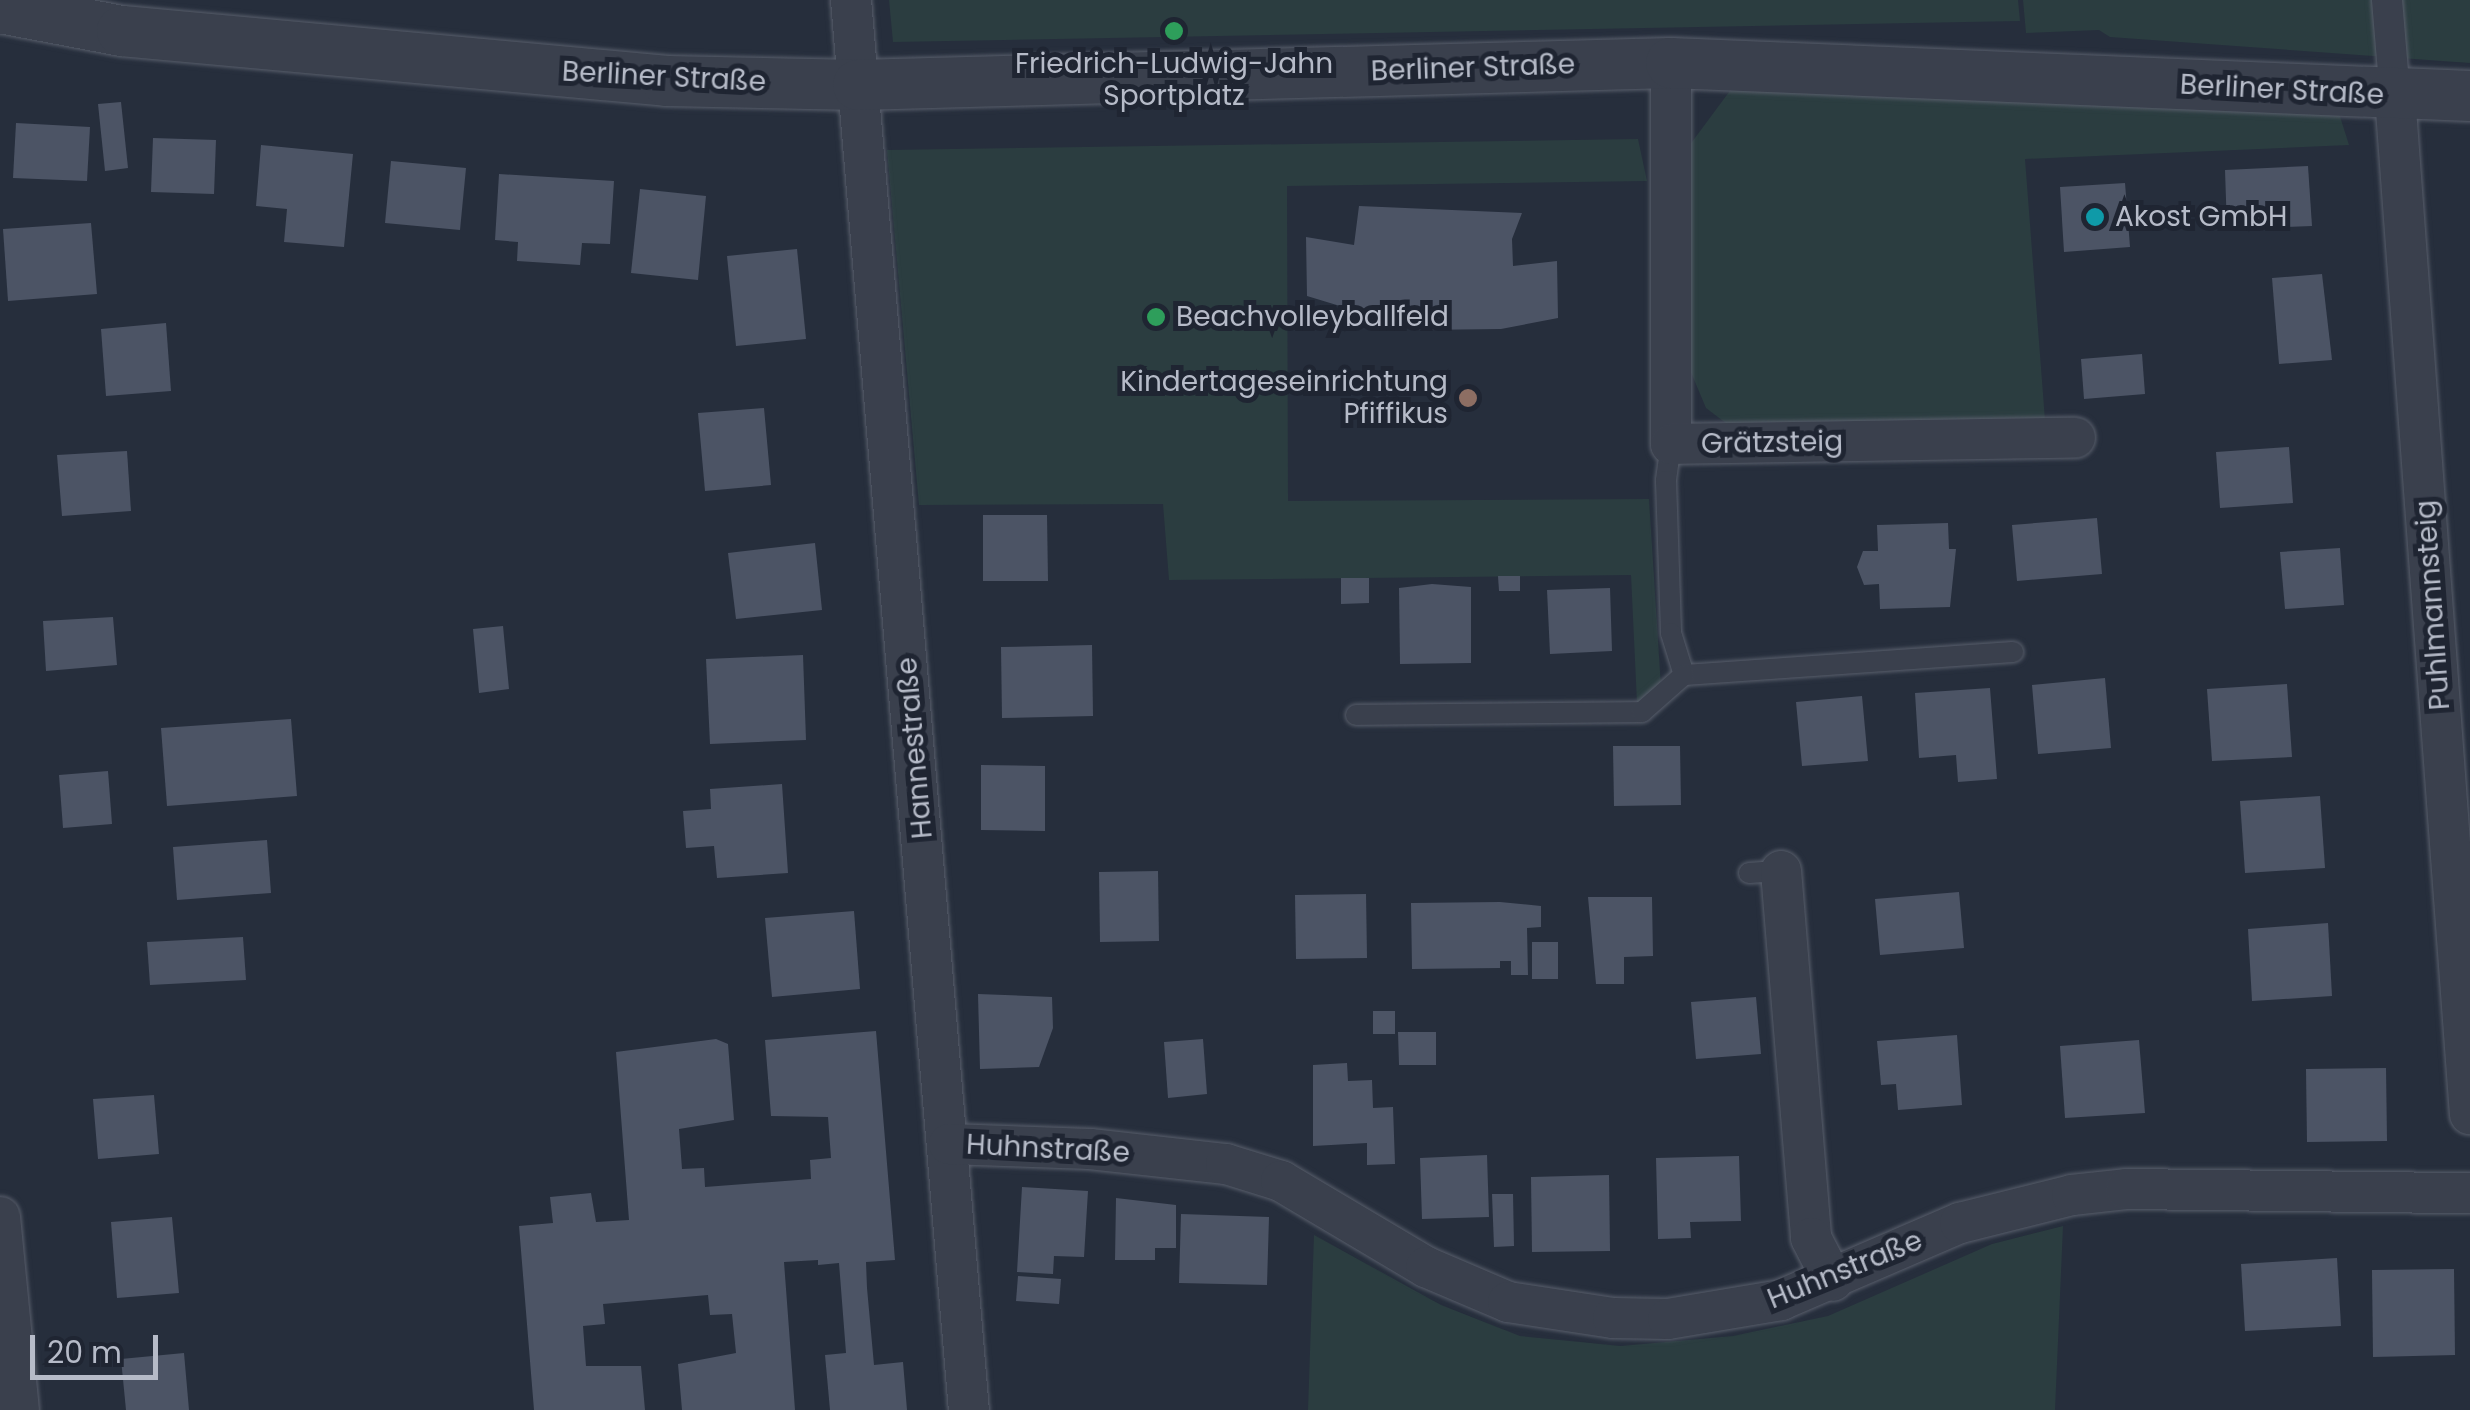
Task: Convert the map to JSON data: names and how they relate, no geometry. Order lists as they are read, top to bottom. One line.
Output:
{"streets":{"street":["Berliner Straße","Grätzsteig","Puhlmannsteig","Hannestraße","Huhnstraße"]},"crossings":[["Berliner Straße","Grätzsteig"],["Berliner Straße","Puhlmannsteig"],["Berliner Straße","Hannestraße"],["Hannestraße","Huhnstraße"]],"places":["Friedrich-Ludwig-Jahn Sportplatz","Akost GmbH","Beachvolleyballfeld","Kindertageseinrichtung Pfiffikus"],"scale_bar":"20 m"}
